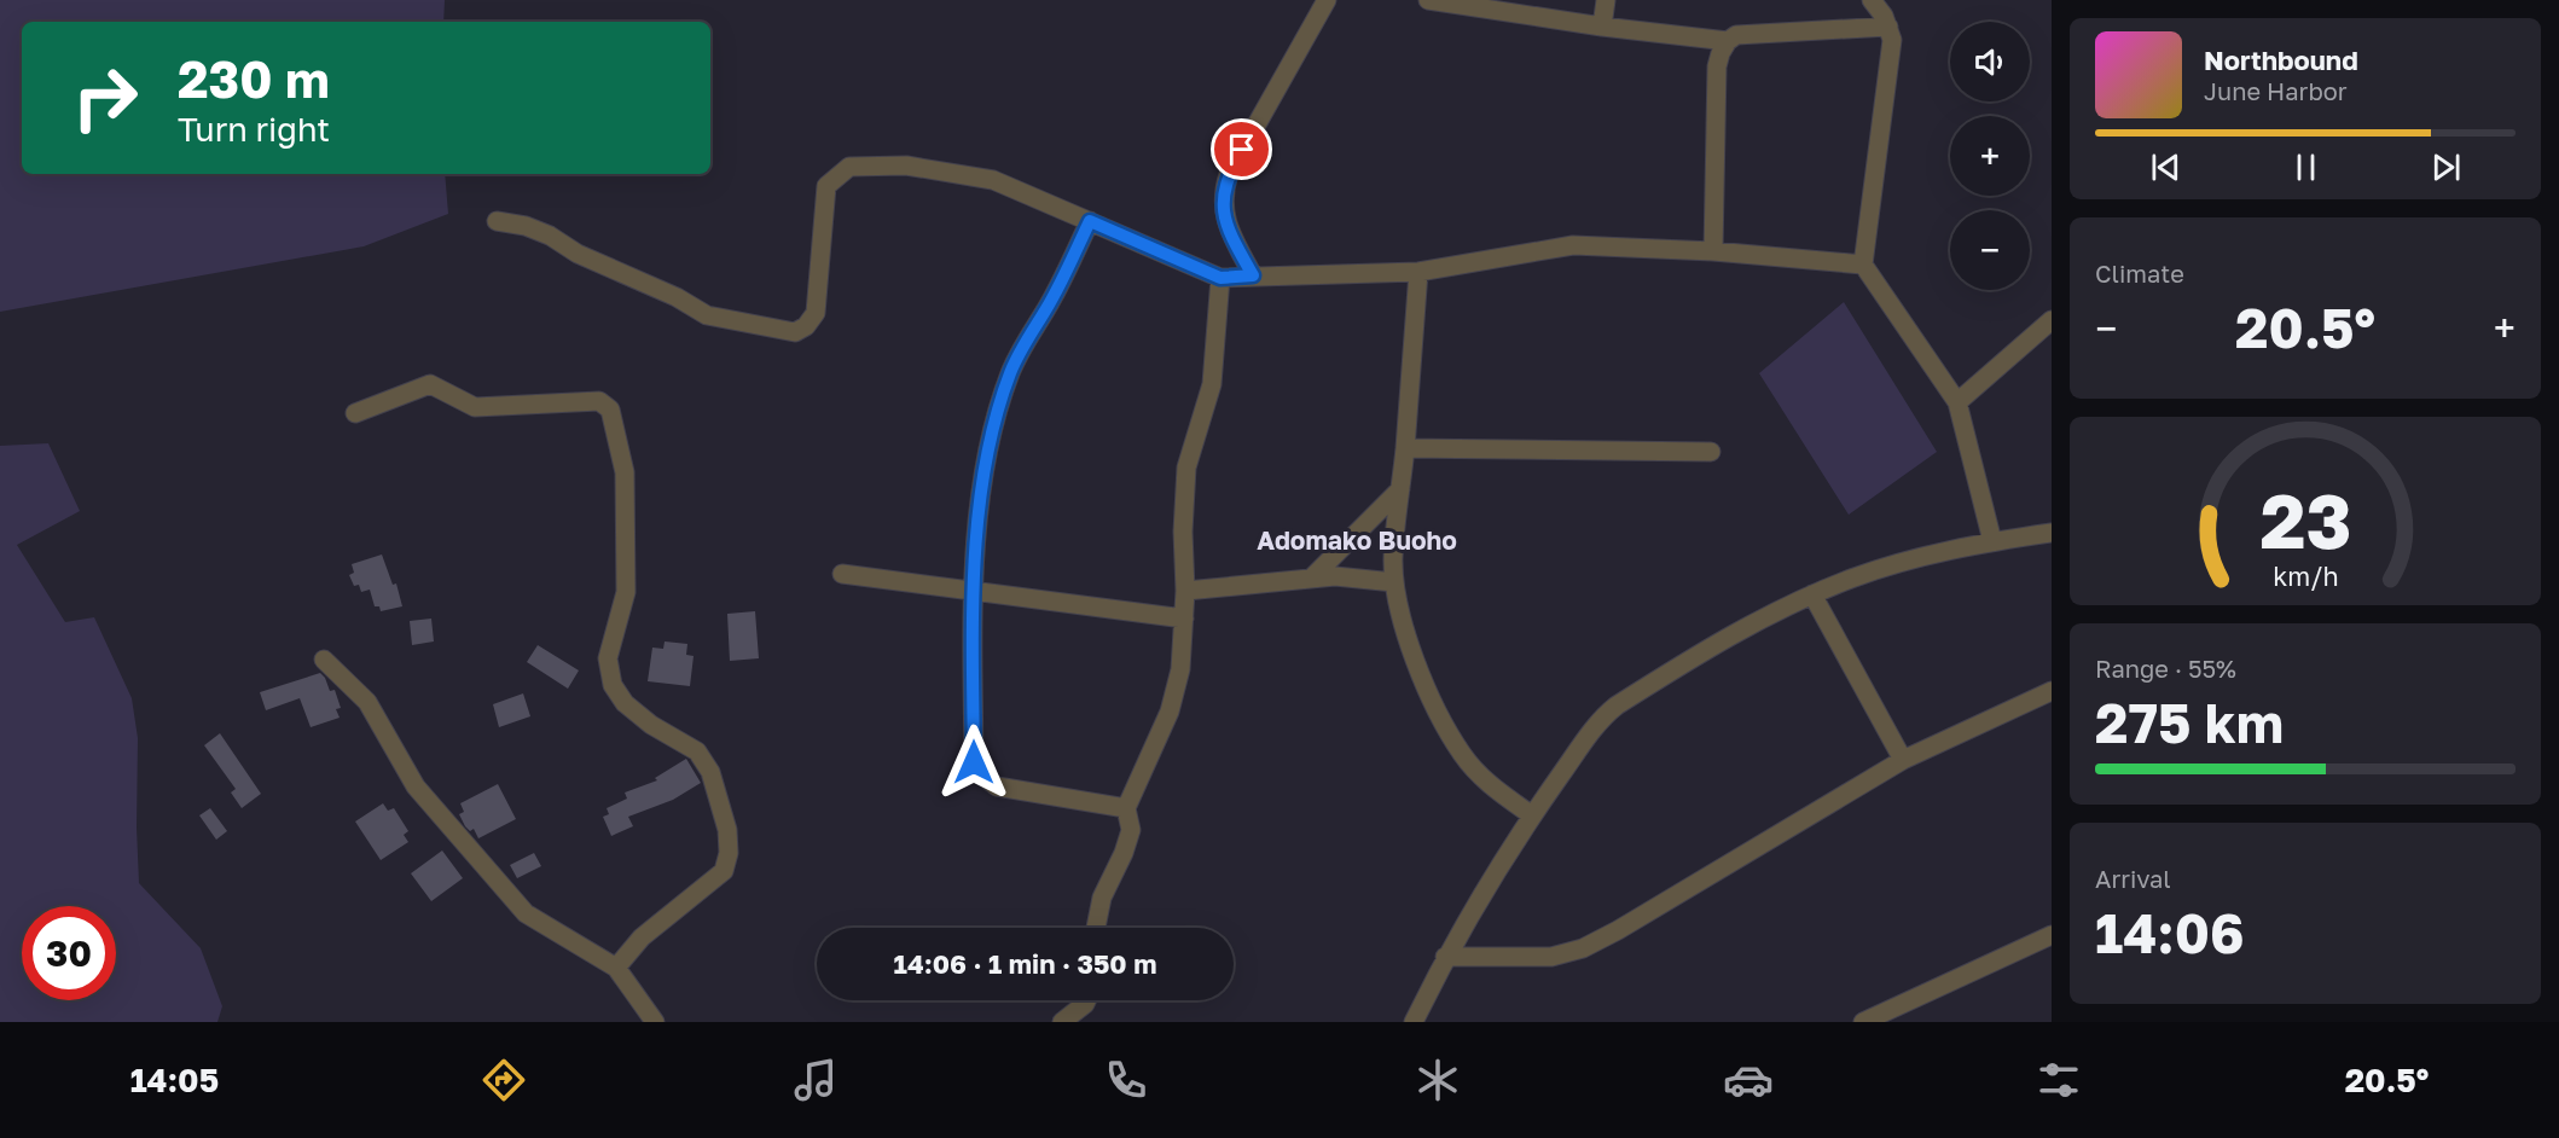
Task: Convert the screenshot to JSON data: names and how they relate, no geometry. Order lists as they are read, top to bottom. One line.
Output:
{"districts":["Adomako Buoho"],"page":{"map_buttons":["+","−"],"turn":["230 m","Turn right"],"song":["Northbound","June Harbor"],"tile":["Climate",["Range · 55%","275 km"],["Arrival","14:06"]],"heat":["−","20.5°","+"],"limit":"30","trip":"14:06 · 1 min · 350 m","tabs":["14:05","20.5°"],"gauge":["23","km/h"]}}
